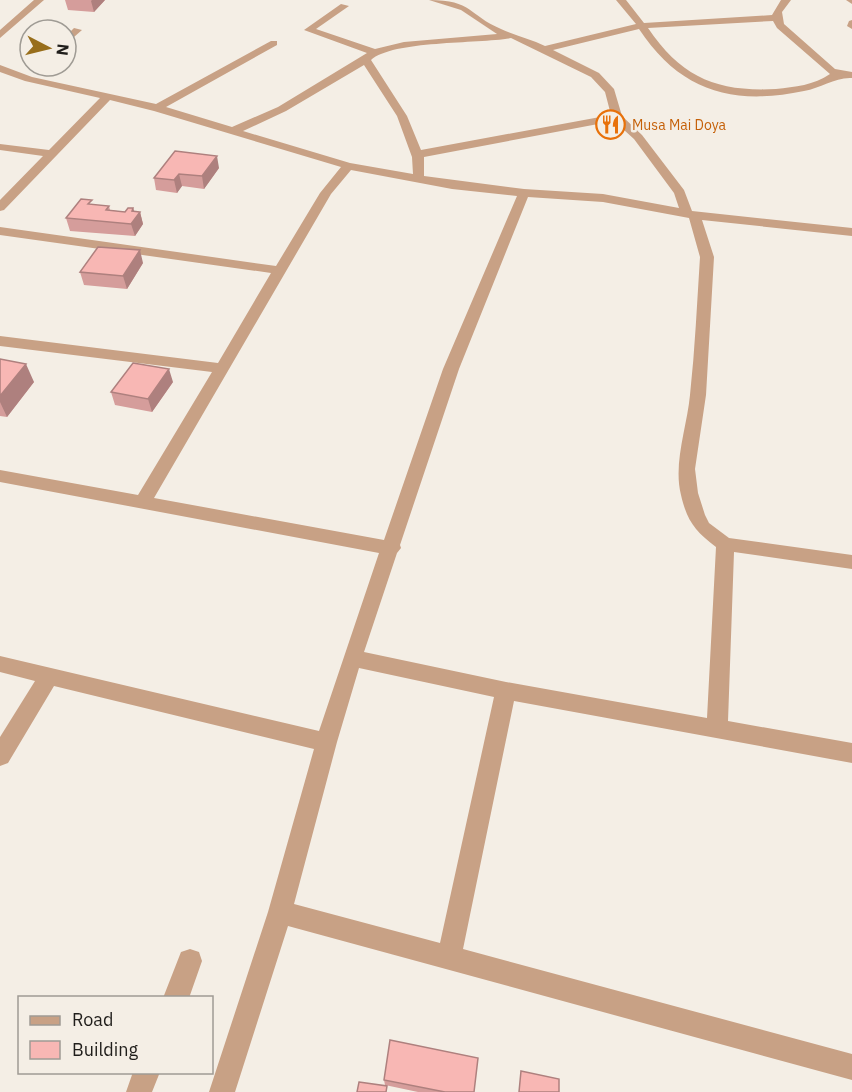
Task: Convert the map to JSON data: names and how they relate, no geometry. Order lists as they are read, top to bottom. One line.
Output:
{"places":{"restaurant":["Musa Mai Doya"]},"legend":["Road","Building"],"north":"right"}
